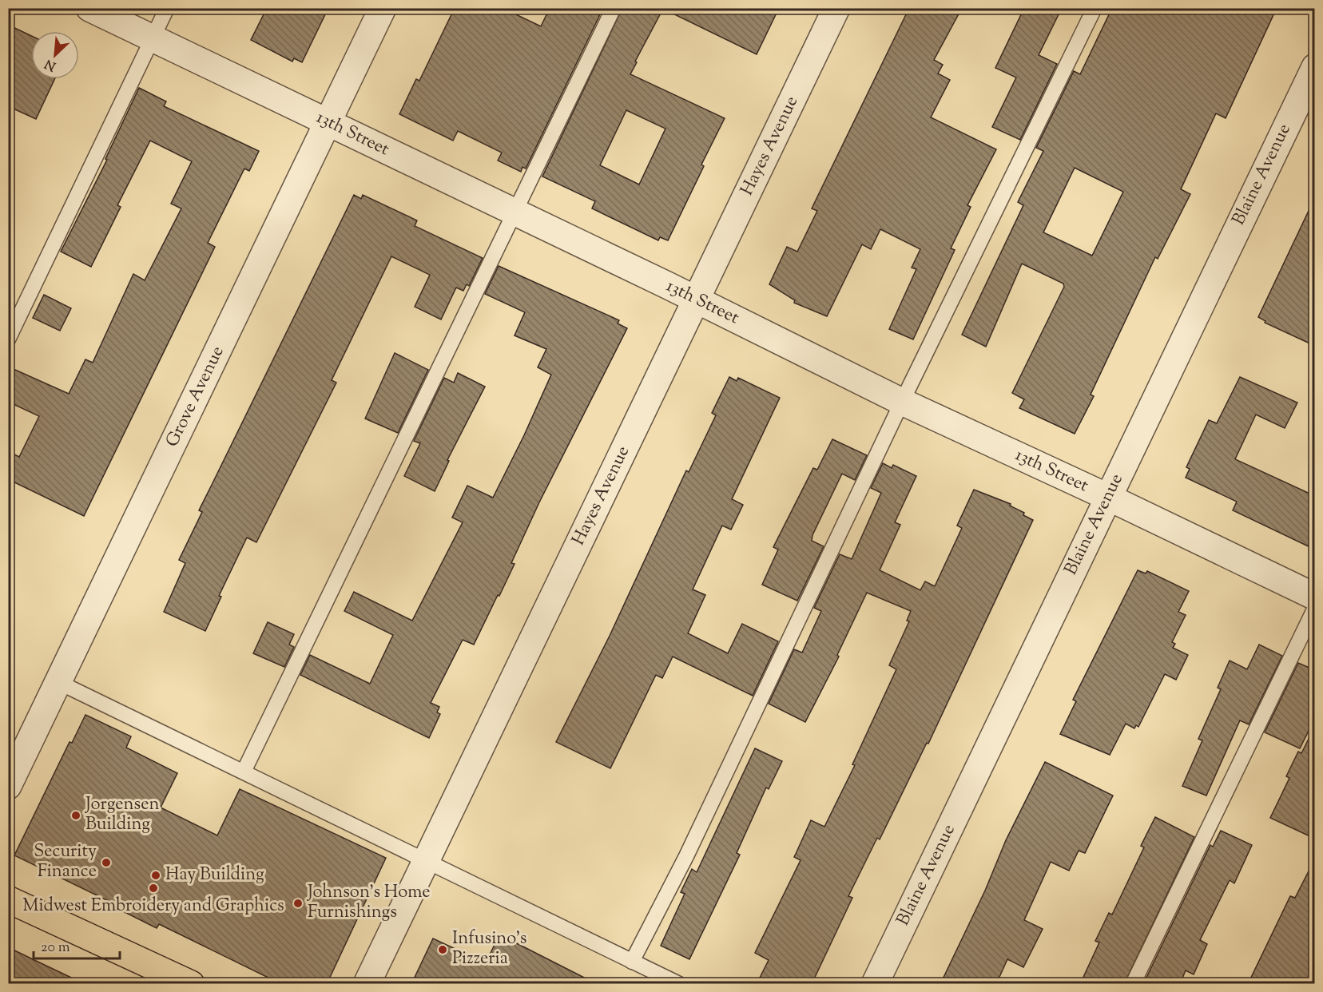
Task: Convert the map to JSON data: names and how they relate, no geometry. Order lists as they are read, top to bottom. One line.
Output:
{"streets":{"street":["13th Street","Hayes Avenue","Blaine Avenue","Grove Avenue"]},"crossings":[["13th Street","Hayes Avenue"],["13th Street","Blaine Avenue"],["13th Street","Grove Avenue"]],"places":["Jorgensen Building","Security Finance","Hay Building","Midwest Embroidery and Graphics","Johnson's Home Furnishings","Infusino's Pizzeria"],"scale_bar":"20 m","north":"bottom left"}
